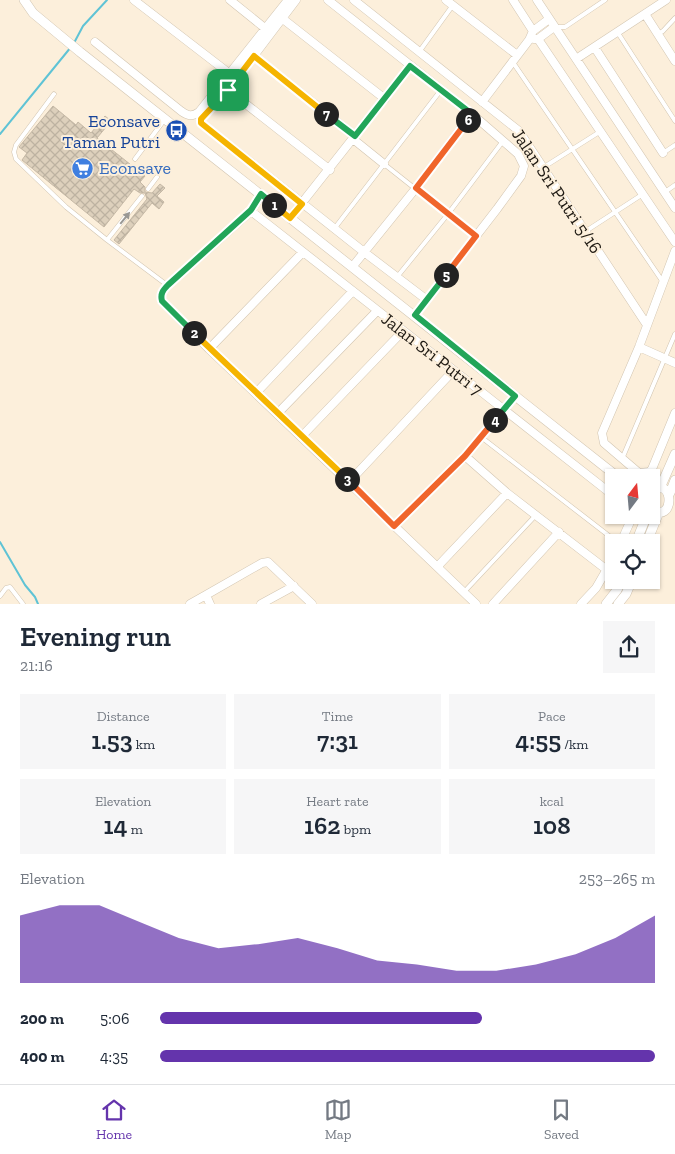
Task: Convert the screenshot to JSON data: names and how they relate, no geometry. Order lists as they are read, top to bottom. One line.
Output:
{"streets":{"street":["Jalan Sri Putri 5/16","Jalan Sri Putri 7"]},"places":{"bus stop":["Econsave Taman Putri"],"supermarket":["Econsave"]},"north":"top","page":{"pins":["7","6","1","5","2","4","3"],"heading":["Evening run","21:16"],"stats":[["Distance","1.53 km"],["Time","7:31"],["Pace","4:55 /km"],["Elevation","14 m"],["Heart rate","162 bpm"],["kcal","108"]],"chart":["Elevation","253–265 m"],"list":[{"name":"200 m","note":"5:06"},{"name":"400 m","note":"4:35"}],"tabs":["Home","Map","Saved"]}}
